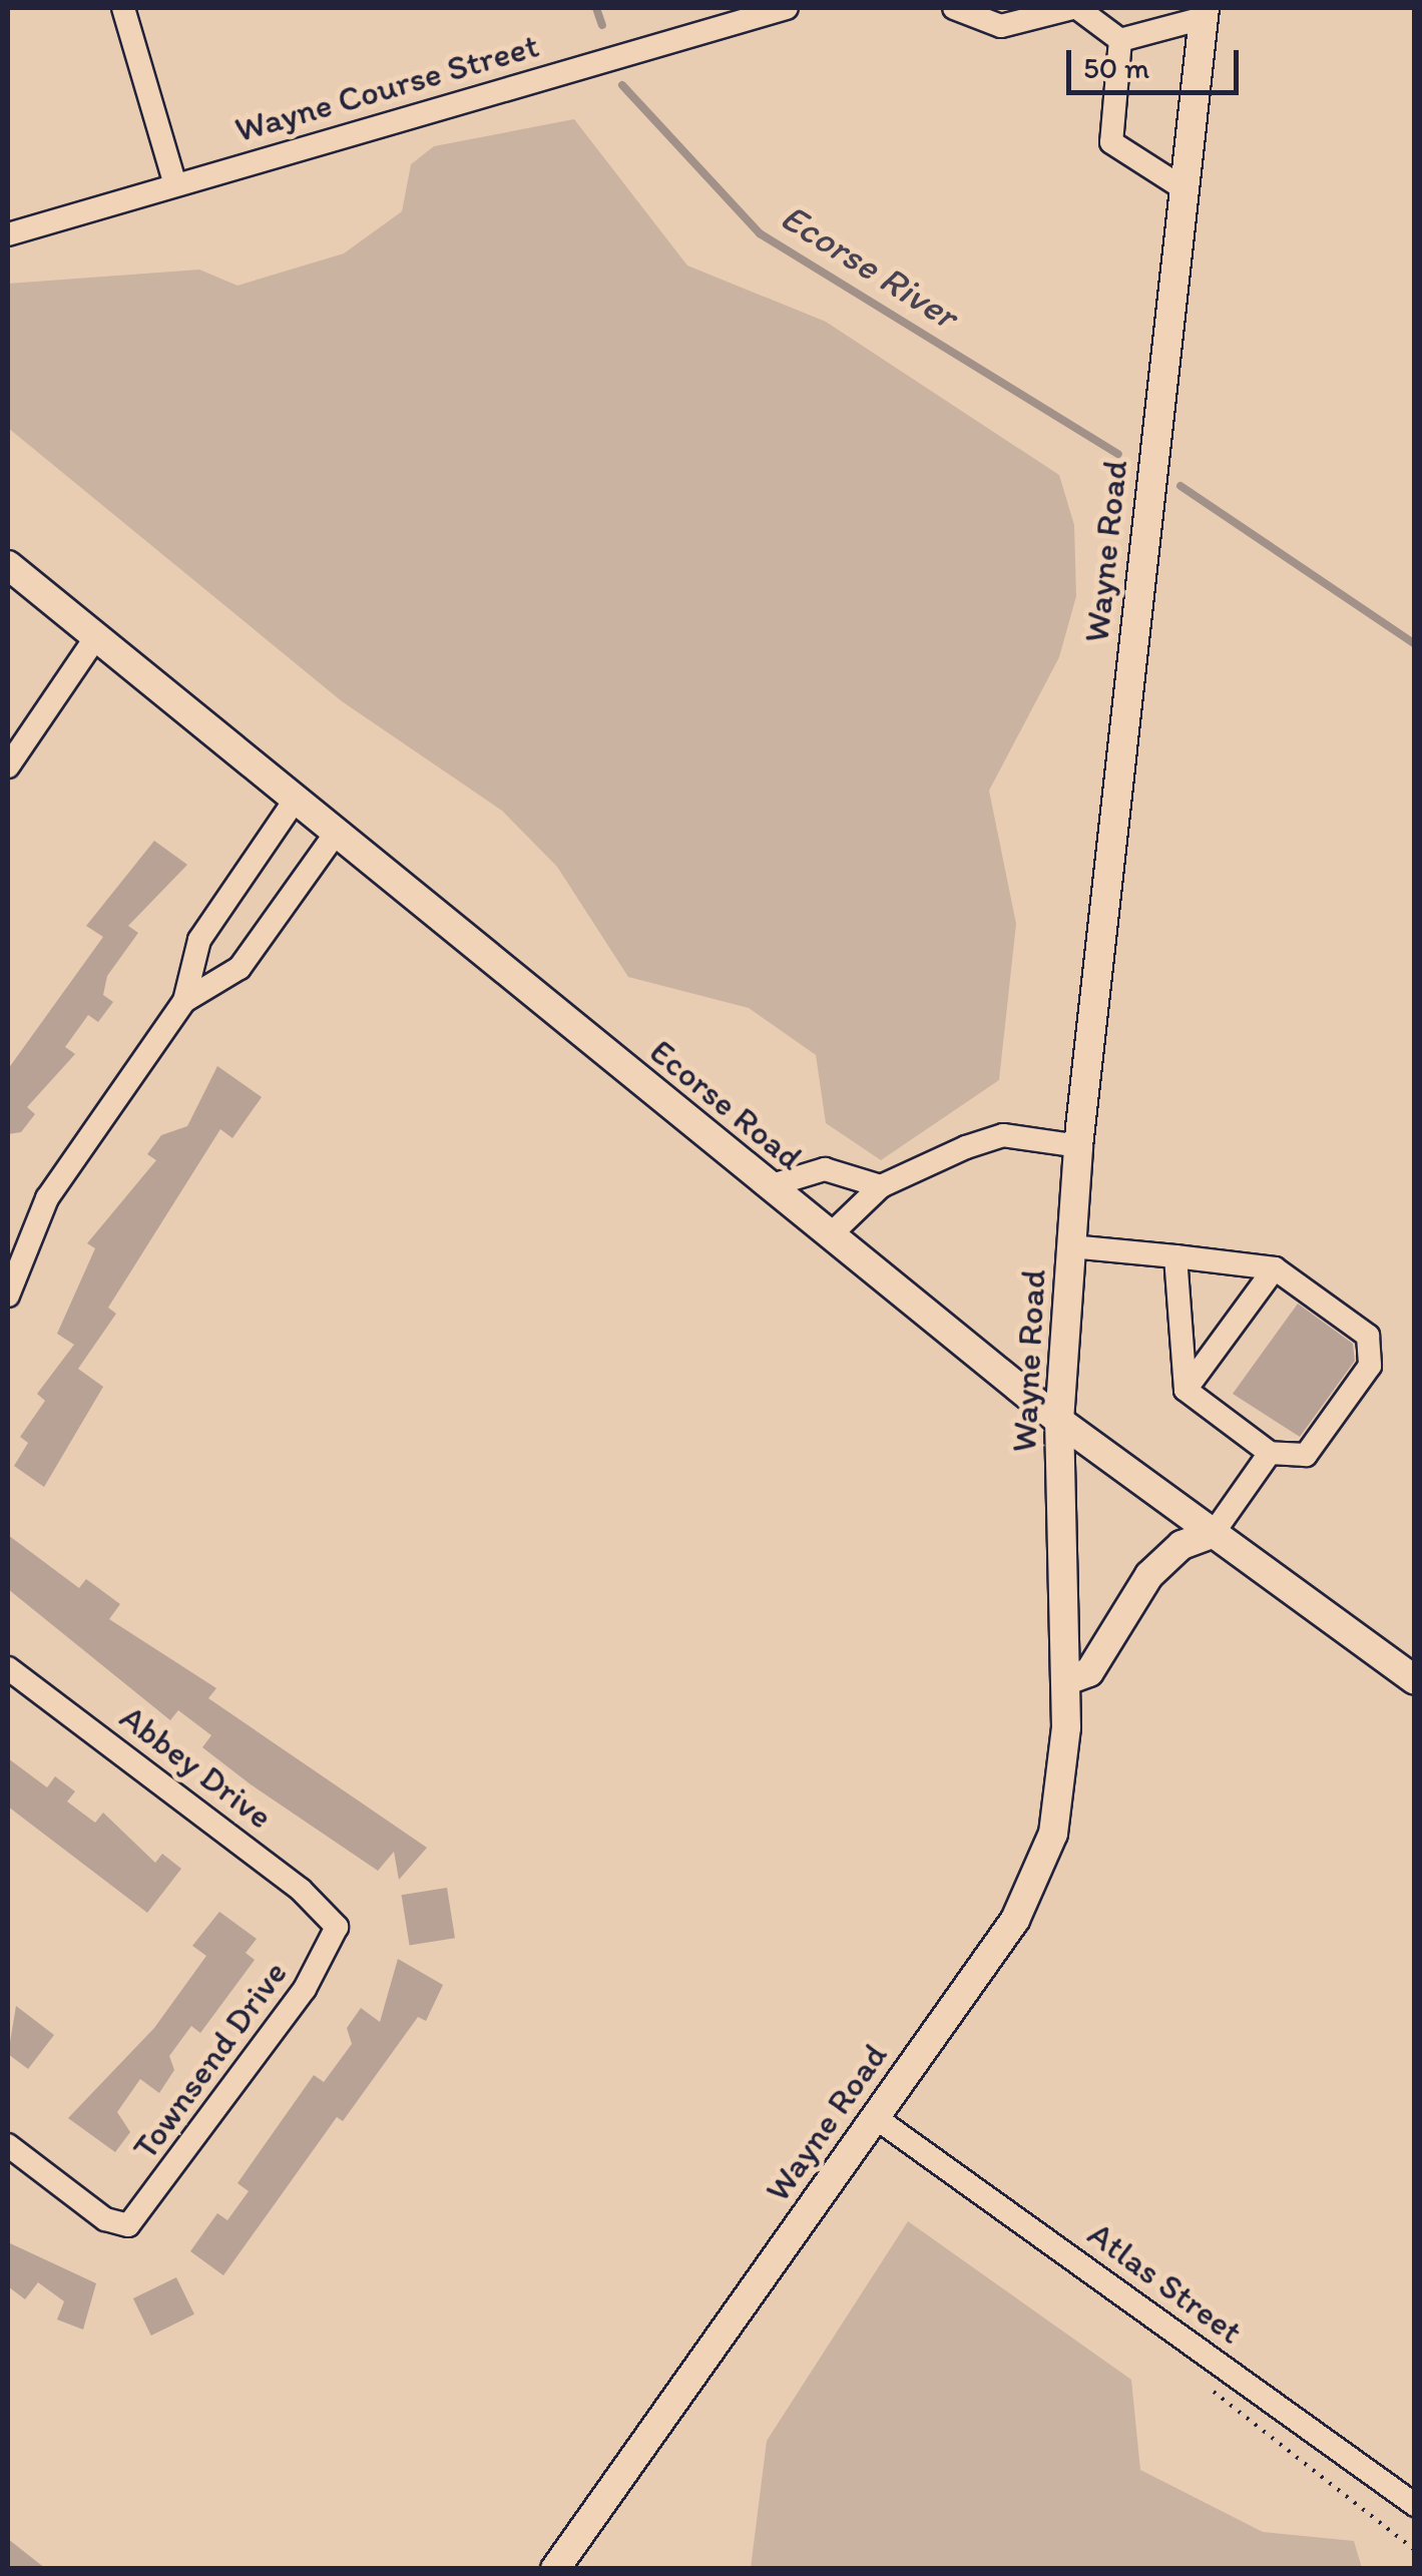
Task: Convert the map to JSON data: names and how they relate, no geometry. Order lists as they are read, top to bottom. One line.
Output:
{"streets":{"main road":["Wayne Road","Ecorse Road"],"street":["Wayne Course Street","Abbey Drive","Townsend Drive","Atlas Street"]},"crossings":[["Wayne Road","Ecorse Road"],["Wayne Road","Atlas Street"],["Abbey Drive","Townsend Drive"]],"water":["Ecorse River"],"scale_bar":"50 m"}
